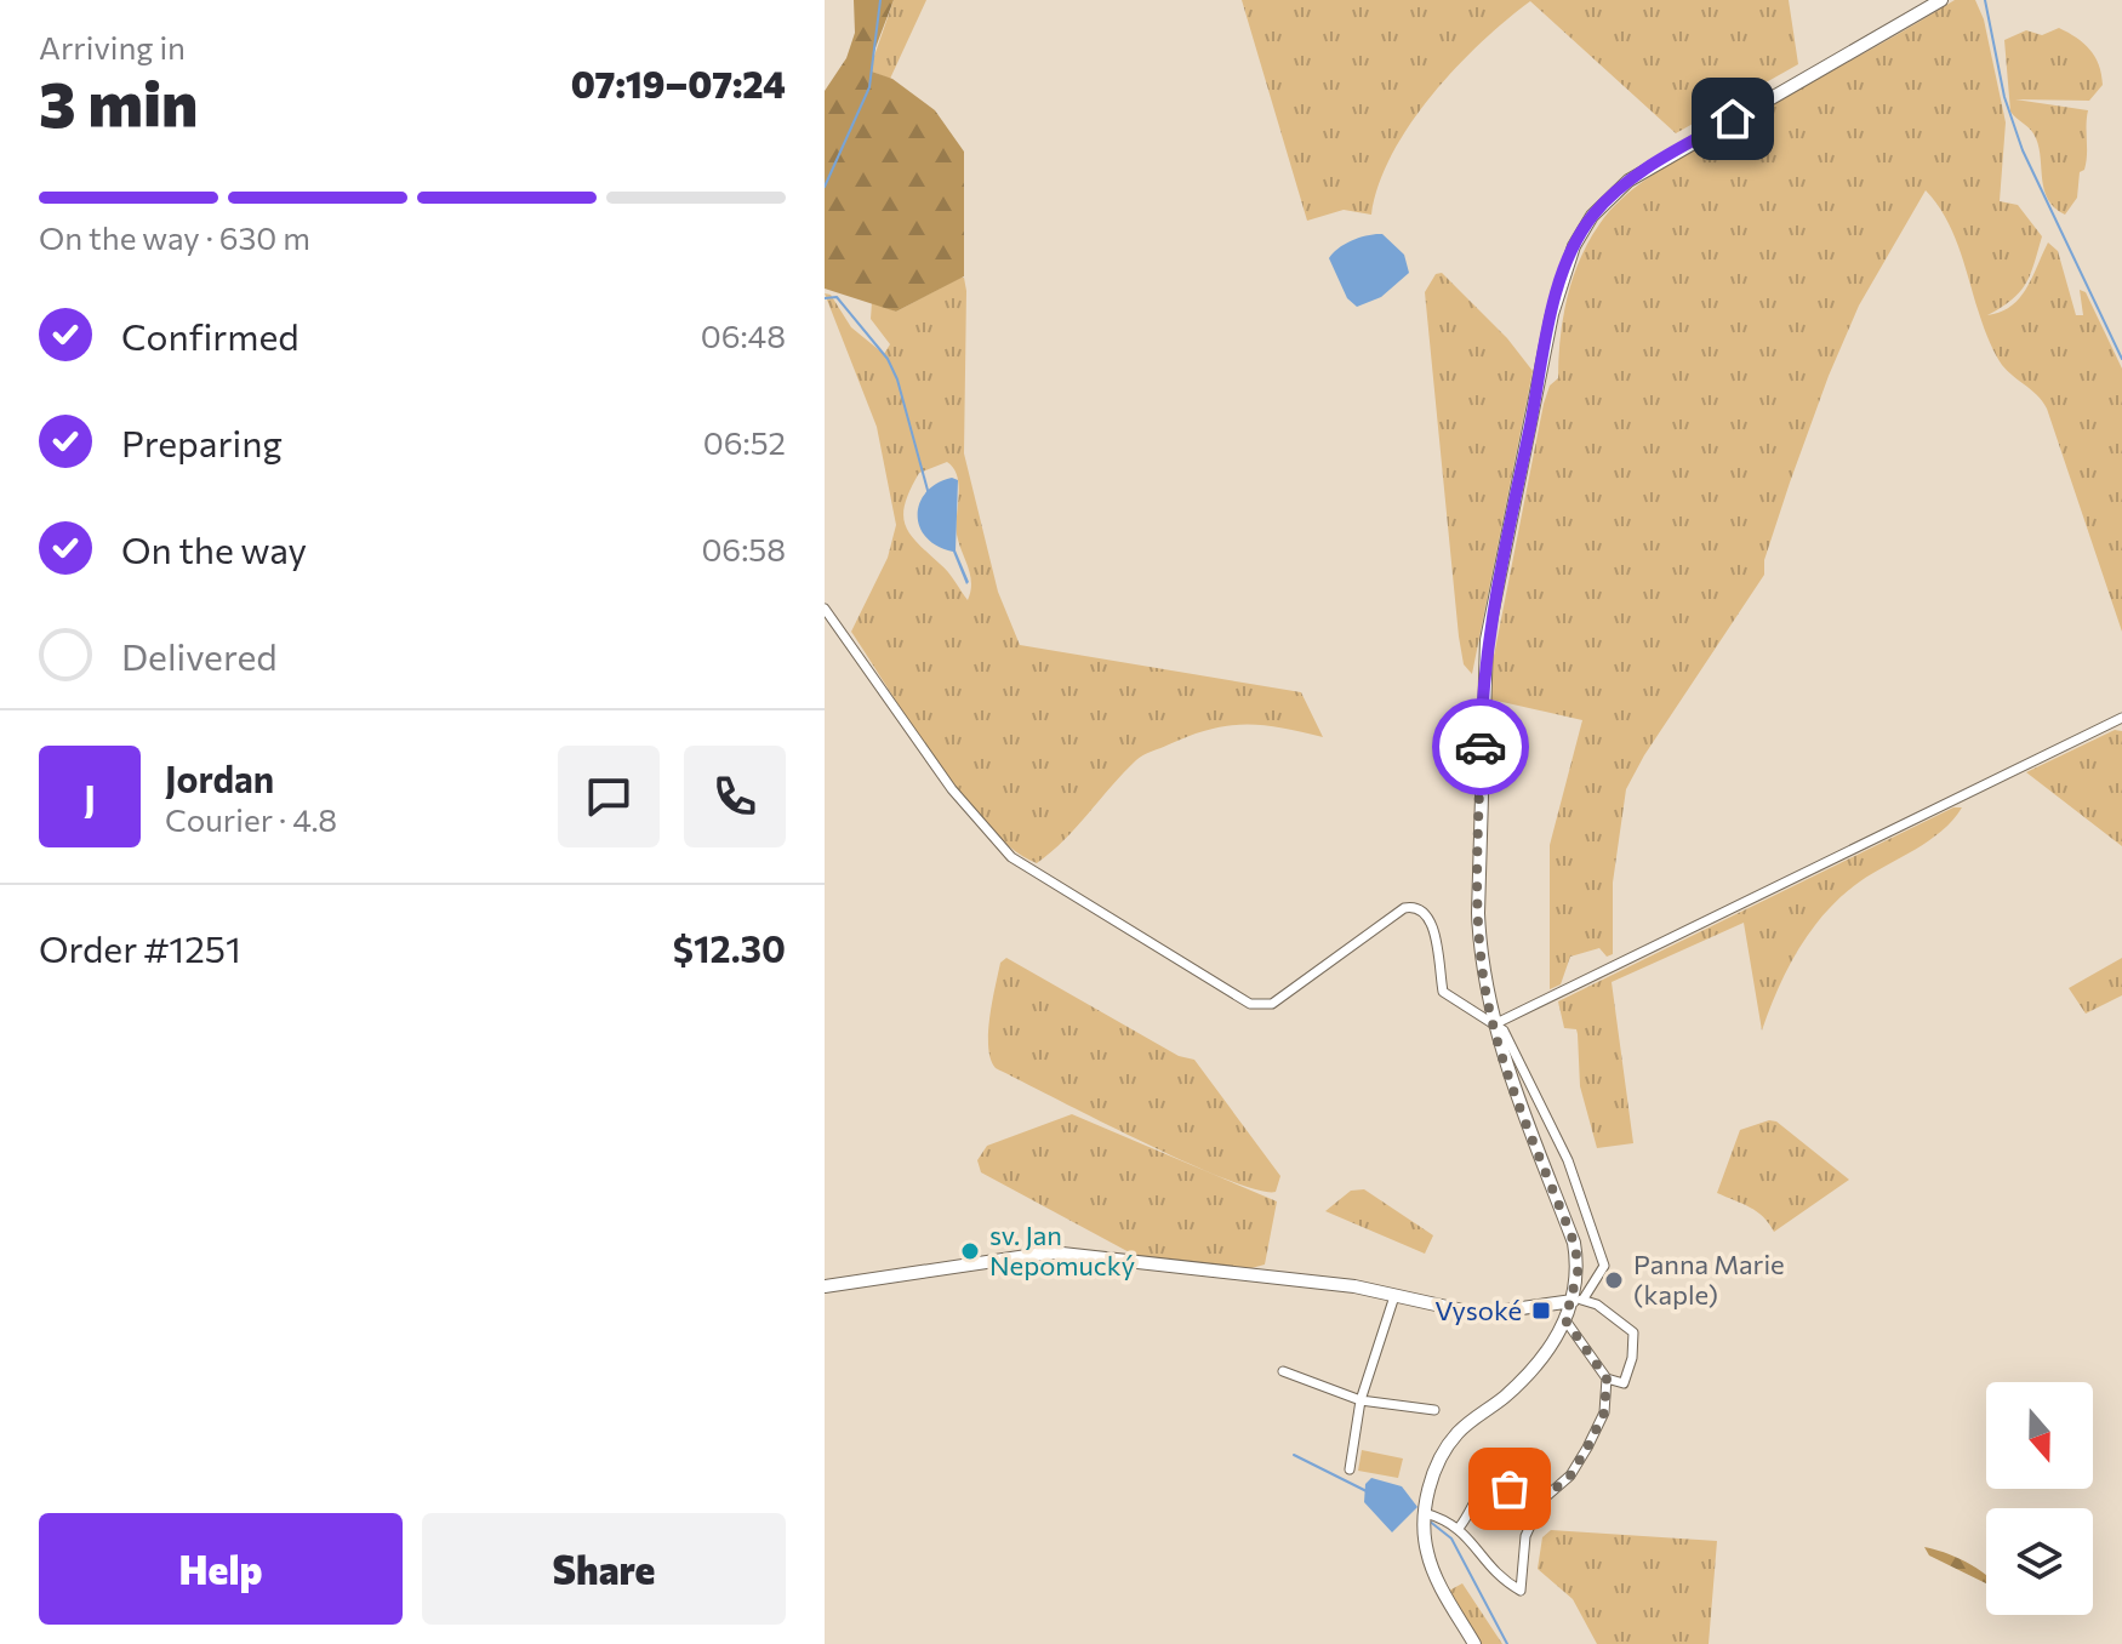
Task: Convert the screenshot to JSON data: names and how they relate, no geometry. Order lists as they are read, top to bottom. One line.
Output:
{"places":{"other":["sv. Jan Nepomucký","Panna Marie (kaple)"],"transit":["Vysoké"]},"north":"bottom","page":{"heading":["3 min","Arriving in","07:19–07:24"],"panel":["Jordan","Courier · 4.8","Order #1251","$12.30"],"bar":"On the way · 630 m","list":[["Confirmed","06:48"],["Preparing","06:52"],["On the way","06:58"],"Delivered"],"round":"J","buttons":["Help","Share"]}}
